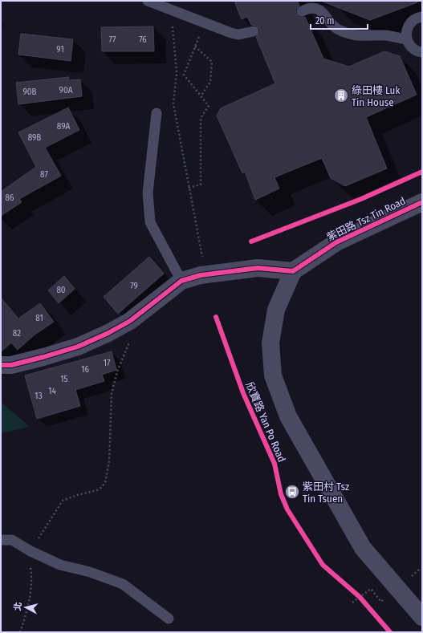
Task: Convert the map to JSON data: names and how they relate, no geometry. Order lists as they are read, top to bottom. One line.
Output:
{"streets":{"street":["紫田路 Tsz Tin Road"],"cycle path":["欣寶路 Yan Po Road"]},"places":{"building":["綠田樓 Luk Tin House"],"bus stop":["紫田村 Tsz Tin Tsuen"]},"house_numbers":["77","76","91","90A","90B","89A","89B","87","86","79","80","81","82","17","16","15","14","13"],"scale_bar":"20 m","north":"left"}
